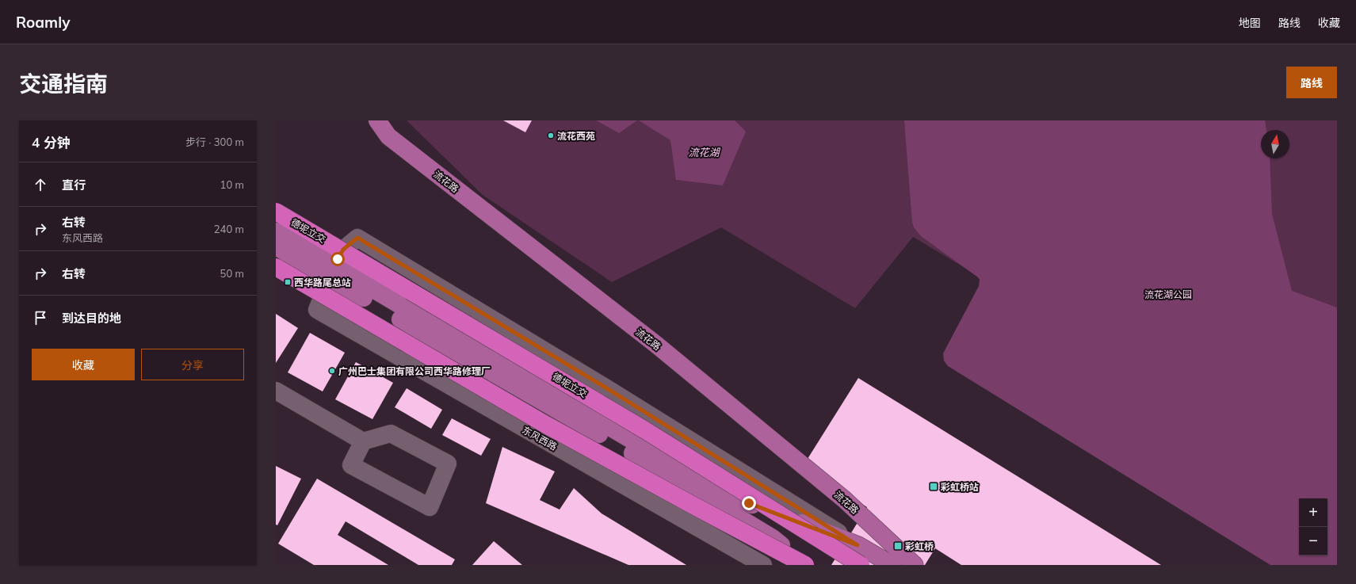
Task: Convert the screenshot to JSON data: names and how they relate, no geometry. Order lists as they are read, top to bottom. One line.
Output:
{"streets":{"highway":["德坭立交"],"main road":["流花路"],"street":["东风西路"]},"water":["流花湖"],"parks":["流花湖公园"],"places":{"other":["流花西苑","广州巴士集团有限公司西华路修理厂"],"transit":["西华路尾总站","彩虹桥站","彩虹桥"]},"north":"top","page":{"header":"Roamly","nav":["地图","路线","收藏"],"title":"交通指南","buttons":["路线",["收藏","分享"]],"heading":["4 分钟","步行 · 300 m"],"list":[["直行","10 m"],["右转","东风西路","240 m"],["右转","50 m"],"到达目的地"],"map_buttons":["+","−"]}}
